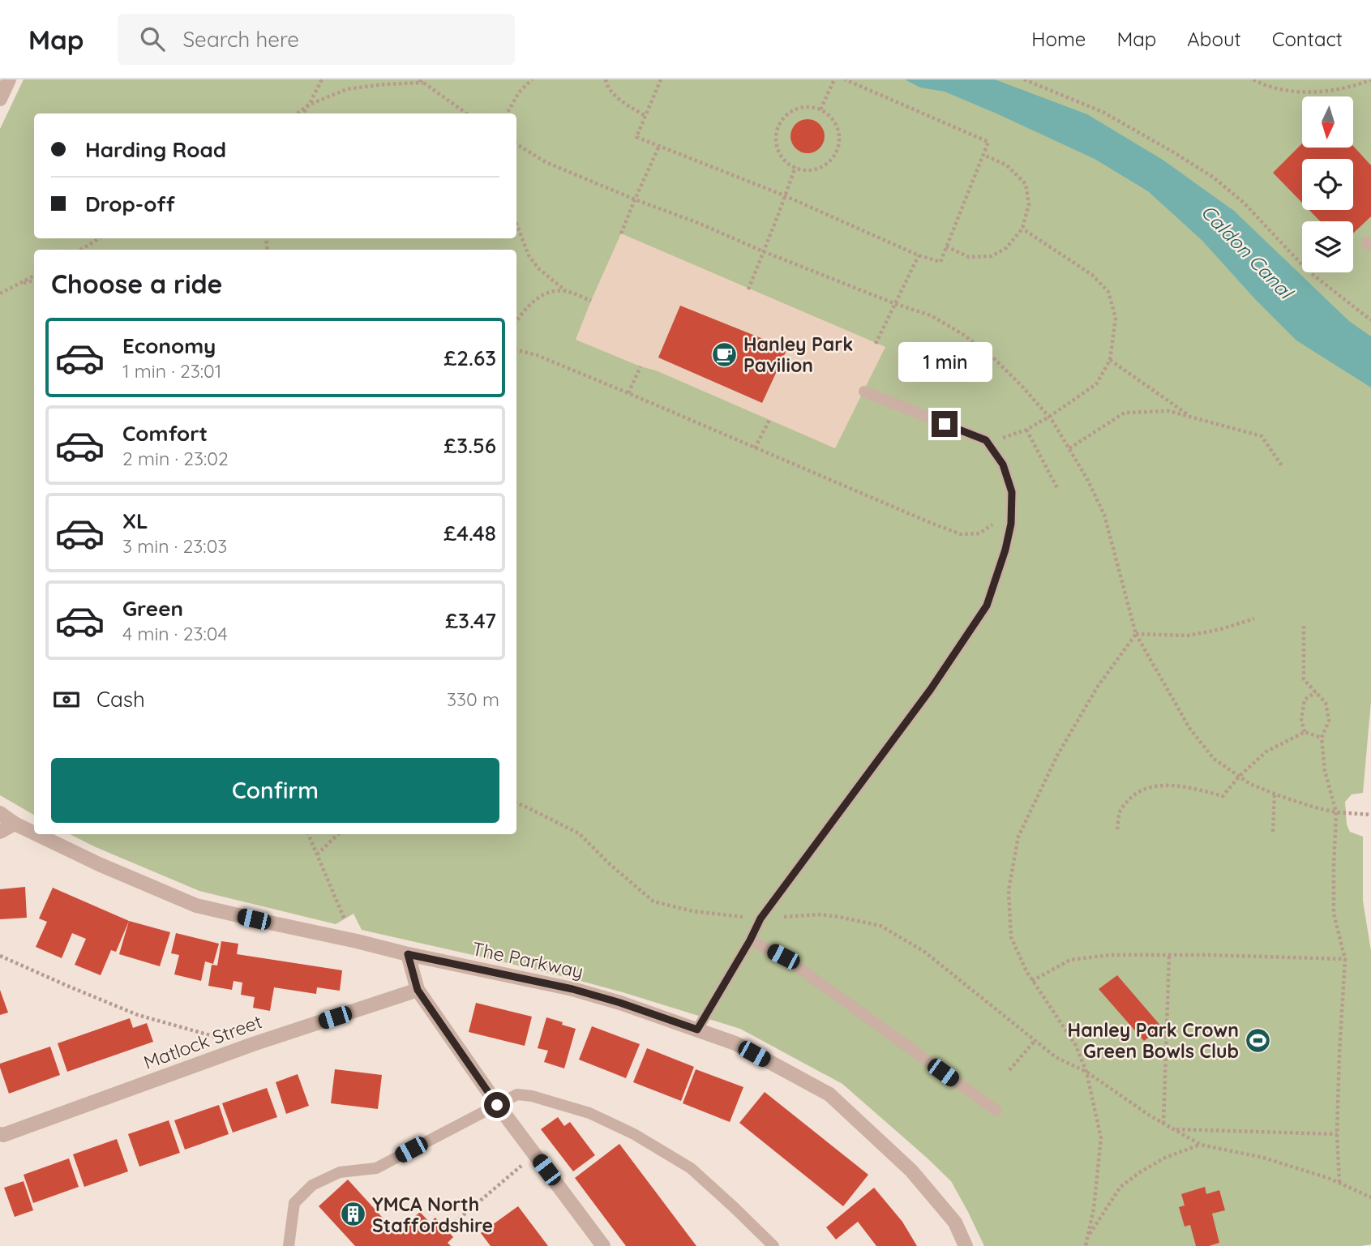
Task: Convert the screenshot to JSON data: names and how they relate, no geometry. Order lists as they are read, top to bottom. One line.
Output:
{"streets":{"street":["The Parkway","Matlock Street"]},"water":["Caldon Canal"],"places":{"cafe":["Hanley Park Pavilion"],"sports":["Hanley Park Crown Green Bowls Club"],"building":["YMCA North Staffordshire"]},"north":"bottom","page":{"header":"Map","search":"Search here","nav":["Home","Map","About","Contact"],"banner":["Harding Road","Drop-off"],"heading":"Choose a ride","list":[{"name":"Economy","note":"1 min · 23:01","value":"£2.63"},{"name":"Comfort","note":"2 min · 23:02","value":"£3.56"},{"name":"XL","note":"3 min · 23:03","value":"£4.48"},{"name":"Green","note":"4 min · 23:04","value":"£3.47"}],"bubble":"1 min","pay":["Cash","330 m"],"buttons":"Confirm"}}
